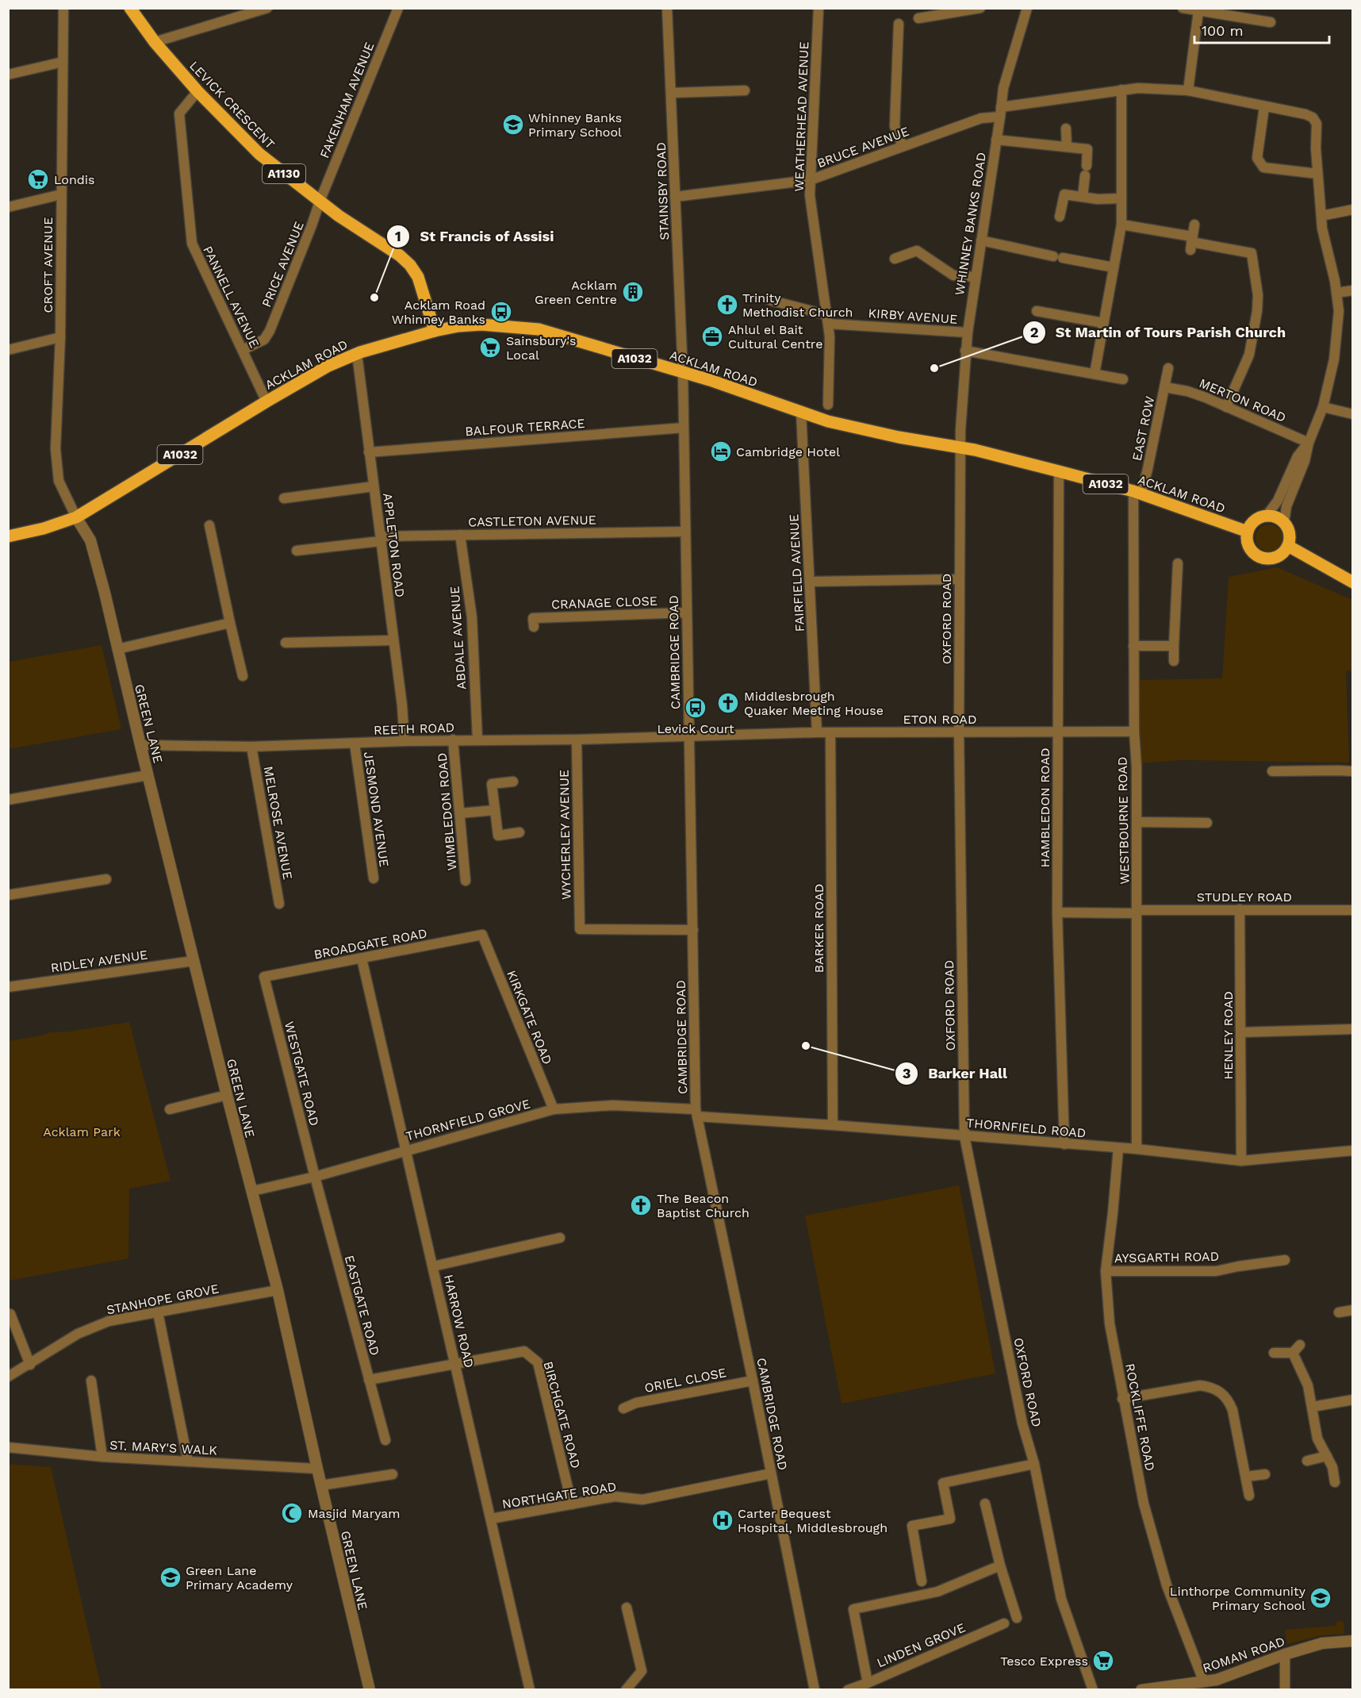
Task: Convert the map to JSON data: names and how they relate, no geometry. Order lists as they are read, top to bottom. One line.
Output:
{"streets":{"main road":["LEVICK CRESCENT","A1130","A1032","ACKLAM ROAD"],"street":["FAKENHAM AVENUE","WEATHERHEAD AVENUE","BRUCE AVENUE","STAINSBY ROAD","WHINNEY BANKS ROAD","PRICE AVENUE","CROFT AVENUE","PANNELL AVENUE","KIRBY AVENUE","MERTON ROAD","BALFOUR TERRACE","EAST ROW","CASTLETON AVENUE","APPLETON ROAD","FAIRFIELD AVENUE","CRANAGE CLOSE","OXFORD ROAD","ABDALE AVENUE","CAMBRIDGE ROAD","ETON ROAD","GREEN LANE","REETH ROAD","HAMBLEDON ROAD","JESMOND AVENUE","WIMBLEDON ROAD","WESTBOURNE ROAD","MELROSE AVENUE","WYCHERLEY AVENUE","STUDLEY ROAD","BARKER ROAD","BROADGATE ROAD","RIDLEY AVENUE","KIRKGATE ROAD","HENLEY ROAD","WESTGATE ROAD","THORNFIELD GROVE","THORNFIELD ROAD","AYSGARTH ROAD","STANHOPE GROVE","EASTGATE ROAD","HARROW ROAD","ORIEL CLOSE","BIRCHGATE ROAD","ROCKLIFFE ROAD","ST. MARY'S WALK","NORTHGATE ROAD","LINDEN GROVE","ROMAN ROAD"]},"crossings":[["FAKENHAM AVENUE","LEVICK CRESCENT"],["FAKENHAM AVENUE","PRICE AVENUE"],["LEVICK CRESCENT","PRICE AVENUE"],["LEVICK CRESCENT","PANNELL AVENUE"],["LEVICK CRESCENT","ACKLAM ROAD"],["WEATHERHEAD AVENUE","BRUCE AVENUE"],["WEATHERHEAD AVENUE","KIRBY AVENUE"],["BRUCE AVENUE","STAINSBY ROAD"],["BRUCE AVENUE","WHINNEY BANKS ROAD"],["STAINSBY ROAD","ACKLAM ROAD"],["STAINSBY ROAD","CAMBRIDGE ROAD"],["WHINNEY BANKS ROAD","KIRBY AVENUE"],["WHINNEY BANKS ROAD","ACKLAM ROAD"],["WHINNEY BANKS ROAD","OXFORD ROAD"],["PRICE AVENUE","PANNELL AVENUE"],["CROFT AVENUE","ACKLAM ROAD"],["CROFT AVENUE","GREEN LANE"],["PANNELL AVENUE","ACKLAM ROAD"],["ACKLAM ROAD","EAST ROW"],["ACKLAM ROAD","APPLETON ROAD"],["ACKLAM ROAD","FAIRFIELD AVENUE"],["ACKLAM ROAD","OXFORD ROAD"],["ACKLAM ROAD","CAMBRIDGE ROAD"],["ACKLAM ROAD","GREEN LANE"],["ACKLAM ROAD","HAMBLEDON ROAD"],["ACKLAM ROAD","WESTBOURNE ROAD"],["MERTON ROAD","EAST ROW"],["BALFOUR TERRACE","APPLETON ROAD"],["BALFOUR TERRACE","CAMBRIDGE ROAD"],["EAST ROW","WESTBOURNE ROAD"],["CASTLETON AVENUE","APPLETON ROAD"],["CASTLETON AVENUE","ABDALE AVENUE"],["CASTLETON AVENUE","CAMBRIDGE ROAD"],["APPLETON ROAD","REETH ROAD"],["FAIRFIELD AVENUE","ETON ROAD"],["CRANAGE CLOSE","CAMBRIDGE ROAD"],["OXFORD ROAD","ETON ROAD"],["OXFORD ROAD","THORNFIELD ROAD"],["ABDALE AVENUE","REETH ROAD"],["CAMBRIDGE ROAD","ETON ROAD"],["CAMBRIDGE ROAD","REETH ROAD"],["CAMBRIDGE ROAD","WYCHERLEY AVENUE"],["CAMBRIDGE ROAD","THORNFIELD GROVE"],["CAMBRIDGE ROAD","THORNFIELD ROAD"],["CAMBRIDGE ROAD","ORIEL CLOSE"],["CAMBRIDGE ROAD","NORTHGATE ROAD"],["ETON ROAD","REETH ROAD"],["ETON ROAD","HAMBLEDON ROAD"],["ETON ROAD","WESTBOURNE ROAD"],["ETON ROAD","BARKER ROAD"],["GREEN LANE","REETH ROAD"],["GREEN LANE","RIDLEY AVENUE"],["GREEN LANE","THORNFIELD GROVE"],["GREEN LANE","STANHOPE GROVE"],["GREEN LANE","ST. MARY'S WALK"],["REETH ROAD","JESMOND AVENUE"],["REETH ROAD","WIMBLEDON ROAD"],["REETH ROAD","MELROSE AVENUE"],["REETH ROAD","WYCHERLEY AVENUE"],["HAMBLEDON ROAD","STUDLEY ROAD"],["HAMBLEDON ROAD","THORNFIELD ROAD"],["WESTBOURNE ROAD","STUDLEY ROAD"],["WESTBOURNE ROAD","THORNFIELD ROAD"],["STUDLEY ROAD","HENLEY ROAD"],["BARKER ROAD","THORNFIELD ROAD"],["BROADGATE ROAD","KIRKGATE ROAD"],["BROADGATE ROAD","WESTGATE ROAD"],["BROADGATE ROAD","HARROW ROAD"],["KIRKGATE ROAD","THORNFIELD GROVE"],["HENLEY ROAD","THORNFIELD ROAD"],["WESTGATE ROAD","THORNFIELD GROVE"],["WESTGATE ROAD","EASTGATE ROAD"],["THORNFIELD GROVE","THORNFIELD ROAD"],["THORNFIELD GROVE","EASTGATE ROAD"],["THORNFIELD GROVE","HARROW ROAD"],["THORNFIELD ROAD","ROCKLIFFE ROAD"],["AYSGARTH ROAD","ROCKLIFFE ROAD"],["EASTGATE ROAD","BIRCHGATE ROAD"],["HARROW ROAD","BIRCHGATE ROAD"],["HARROW ROAD","NORTHGATE ROAD"],["BIRCHGATE ROAD","NORTHGATE ROAD"],["ROCKLIFFE ROAD","ROMAN ROAD"]],"parks":["Acklam Park"],"places":{"school or university":["Whinney Banks Primary School","Green Lane Primary Academy","Linthorpe Community Primary School"],"supermarket":["Londis","Sainsbury's Local","Tesco Express"],"building":["Acklam Green Centre"],"other":["St Francis of Assisi","St Martin of Tours Parish Church","Barker Hall"],"church":["Trinity Methodist Church","Middlesbrough Quaker Meeting House","The Beacon Baptist Church"],"bus stop":["Acklam Road Whinney Banks","Levick Court"],"office":["Ahlul el Bait Cultural Centre"],"hotel":["Cambridge Hotel"],"mosque":["Masjid Maryam"],"hospital":["Carter Bequest Hospital, Middlesbrough"]},"scale_bar":"100 m"}
